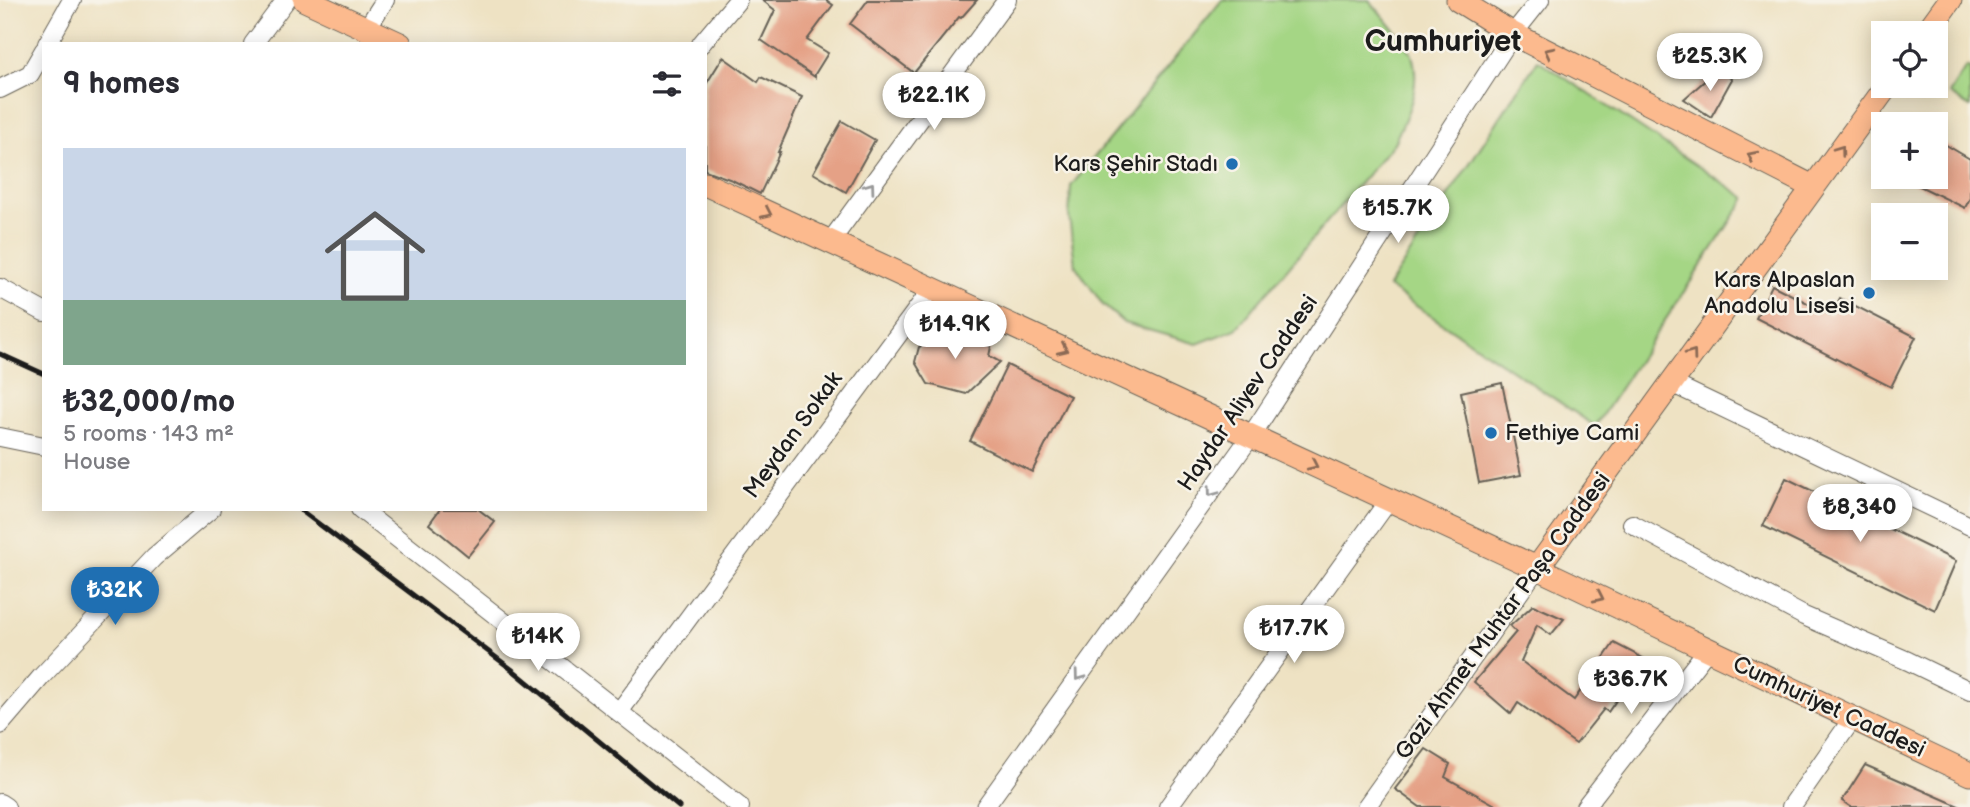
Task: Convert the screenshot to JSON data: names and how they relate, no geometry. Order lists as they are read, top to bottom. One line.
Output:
{"streets":{"main road":["Gazi Ahmet Muhtar Paşa Caddesi","Cumhuriyet Caddesi"],"street":["Haydar Aliyev Caddesi","Meydan Sokak"]},"crossings":[["Haydar Aliyev Caddesi","Cumhuriyet Caddesi"],["Meydan Sokak","Cumhuriyet Caddesi"],["Gazi Ahmet Muhtar Paşa Caddesi","Cumhuriyet Caddesi"]],"one_way":["Gazi Ahmet Muhtar Paşa Caddesi","Cumhuriyet Caddesi"],"districts":["Cumhuriyet"],"places":["Kars Şehir Stadı","Kars Alpaslan Anadolu Lisesi","Fethiye Cami"],"page":{"map_buttons":["+","−"],"price":["₺25.3K","₺22.1K","₺15.7K","₺14.9K","₺8,340","₺32K","₺17.7K","₺14K","₺36.7K"],"heading":"9 homes","list":[{"name":"₺32,000/mo","note":"5 rooms · 143 m² · House"}]}}
